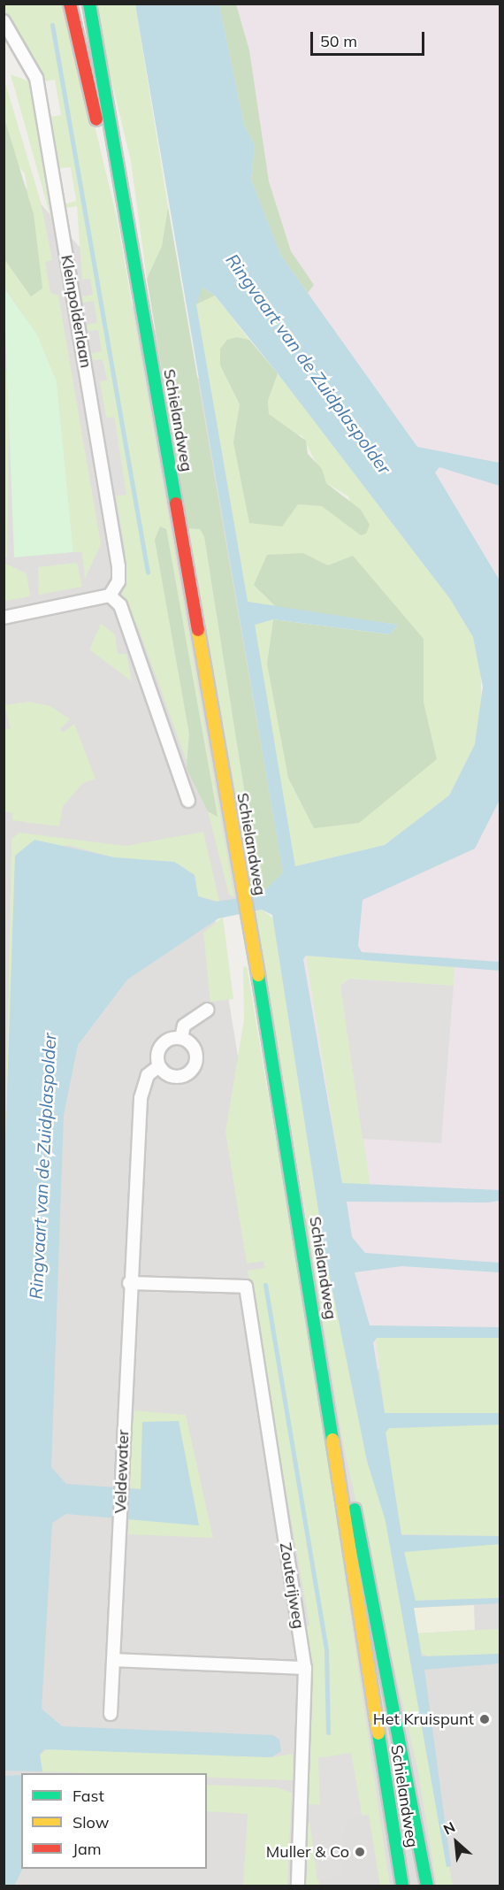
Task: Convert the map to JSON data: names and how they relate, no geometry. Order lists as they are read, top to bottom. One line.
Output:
{"streets":{"main road":["Schielandweg"],"street":["Kleinpolderlaan","Veldewater","Zouterijweg"]},"crossings":[["Veldewater","Zouterijweg"]],"water":["Ringvaart van de Zuidplaspolder"],"places":["Het Kruispunt","Muller & Co"],"legend":["Fast","Slow","Jam"],"scale_bar":"50 m","north":"top left"}
